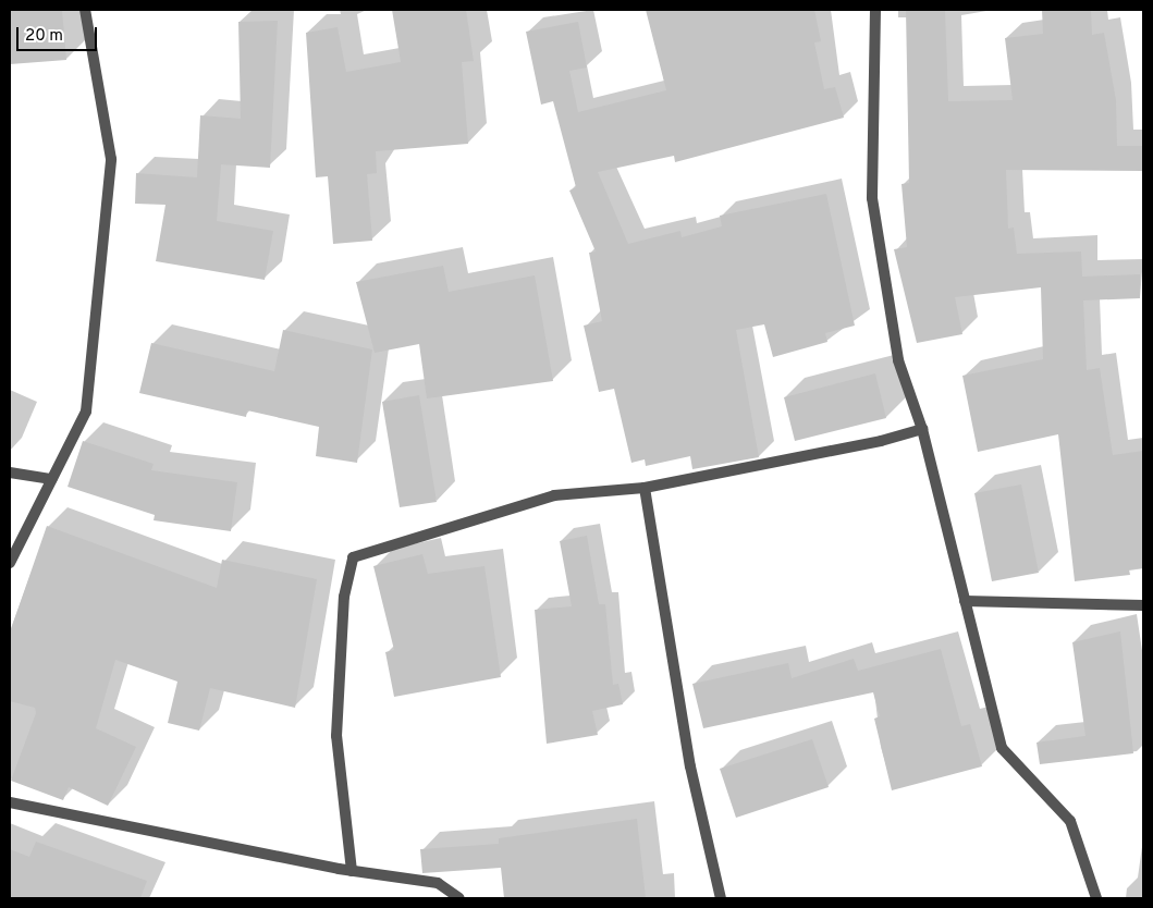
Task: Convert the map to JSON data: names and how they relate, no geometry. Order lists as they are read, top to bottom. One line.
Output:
{"scale_bar":"20 m"}
